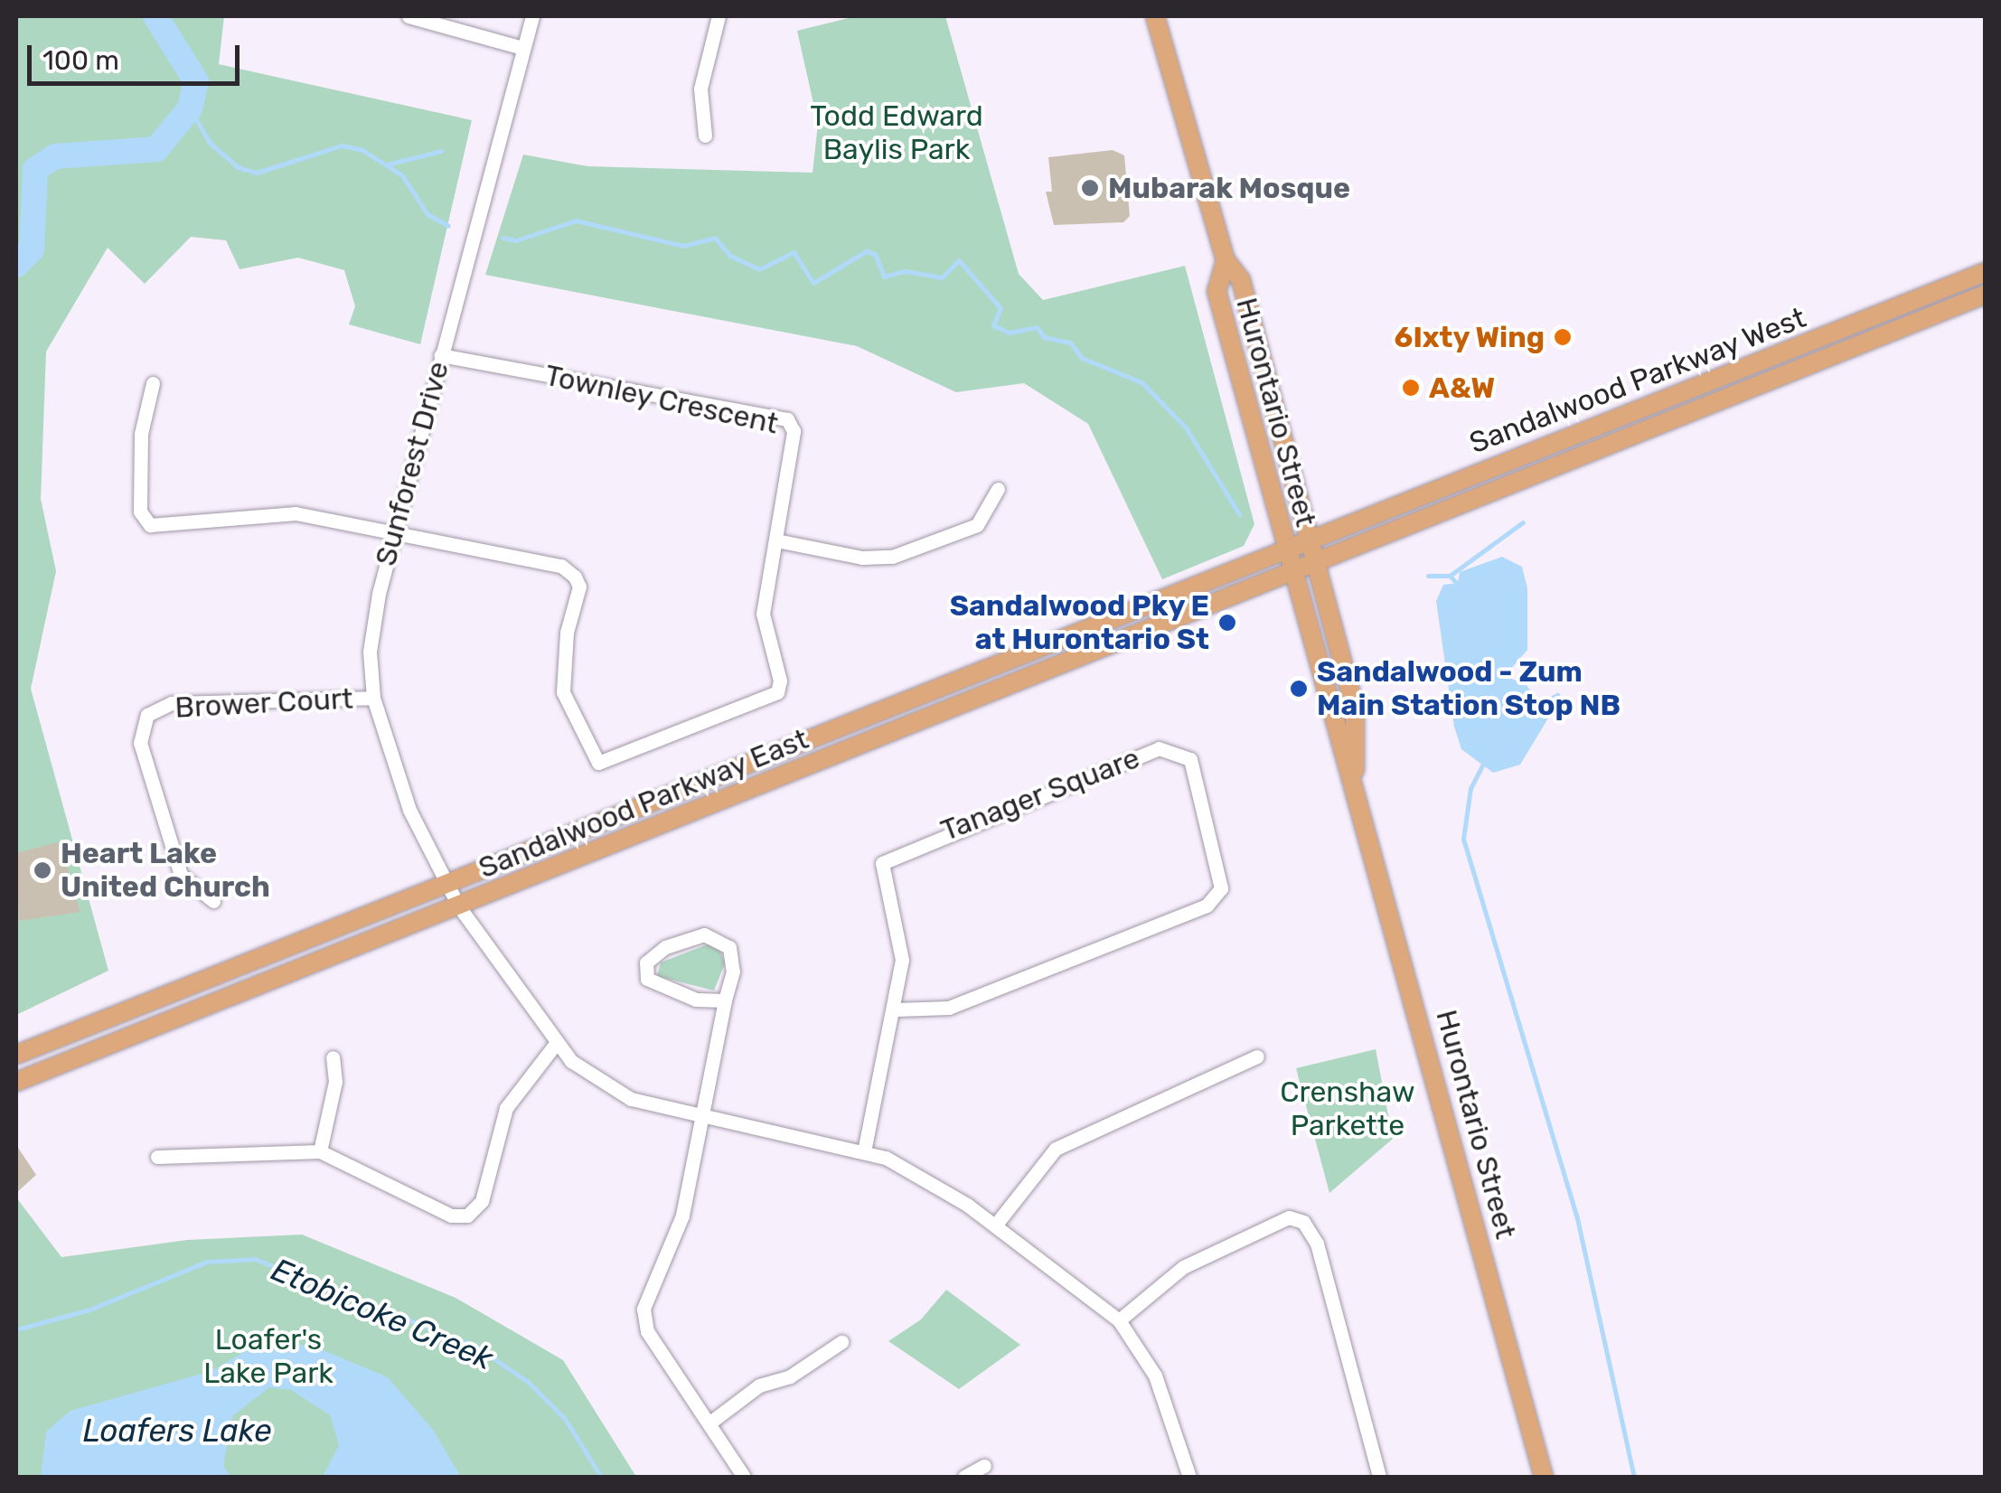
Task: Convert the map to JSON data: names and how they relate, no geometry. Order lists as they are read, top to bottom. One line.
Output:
{"streets":{"main road":["Sandalwood Parkway West","Hurontario Street","Sandalwood Parkway East"],"street":["Townley Crescent","Sunforest Drive","Brower Court","Tanager Square"]},"crossings":[["Sandalwood Parkway West","Hurontario Street"],["Sandalwood Parkway West","Sandalwood Parkway East"],["Townley Crescent","Sunforest Drive"],["Hurontario Street","Sandalwood Parkway East"],["Sunforest Drive","Brower Court"],["Sunforest Drive","Tanager Square"],["Sunforest Drive","Sandalwood Parkway East"]],"water":["Etobicoke Creek","Loafers Lake"],"parks":["Todd Edward Baylis Park","Crenshaw Parkette","Loafer's Lake Park"],"places":["Mubarak Mosque","6Ixty Wing","A&W","Sandalwood Pky E at Hurontario St","Sandalwood - Zum Main Station Stop NB","Heart Lake United Church"],"scale_bar":"100 m"}
